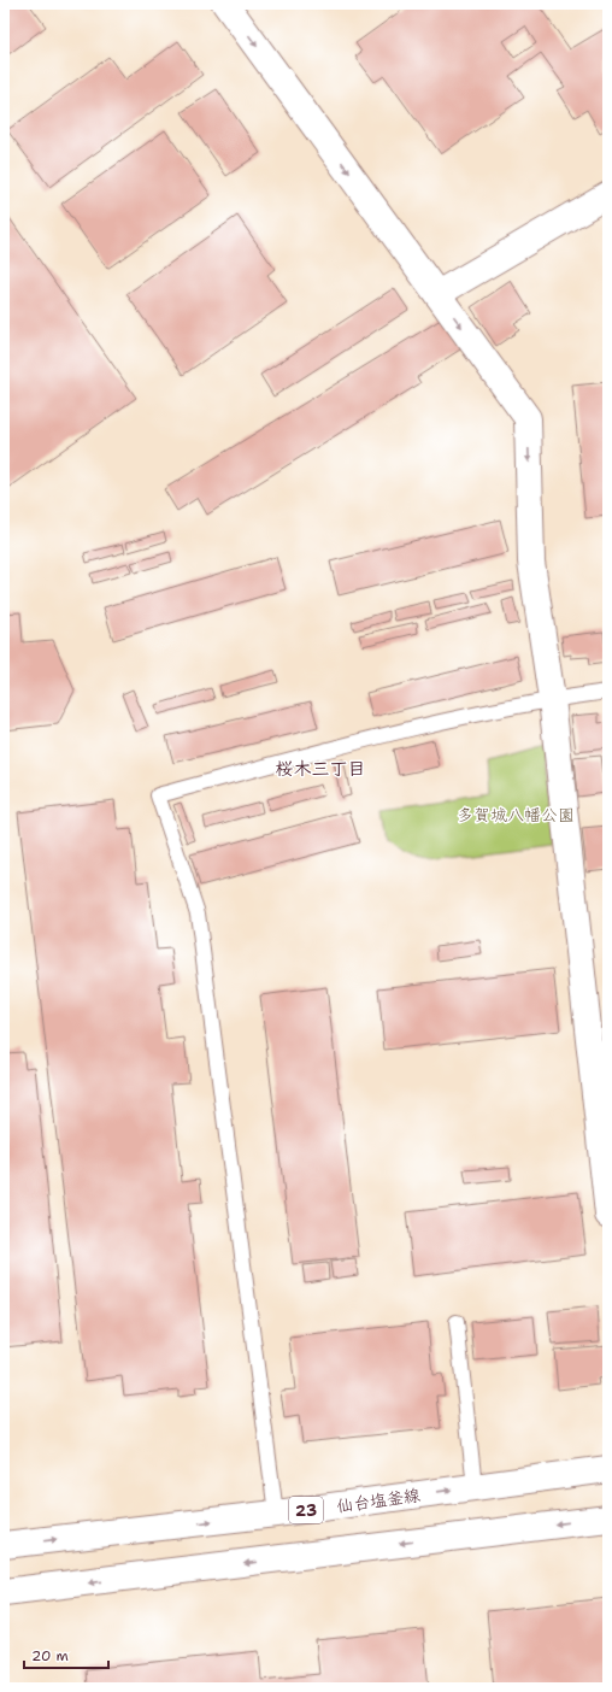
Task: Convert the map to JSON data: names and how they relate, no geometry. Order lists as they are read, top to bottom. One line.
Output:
{"streets":{"street":["仙台塩釜線","23"]},"districts":["桜木三丁目"],"parks":["多賀城八幡公園"],"scale_bar":"20 m"}
